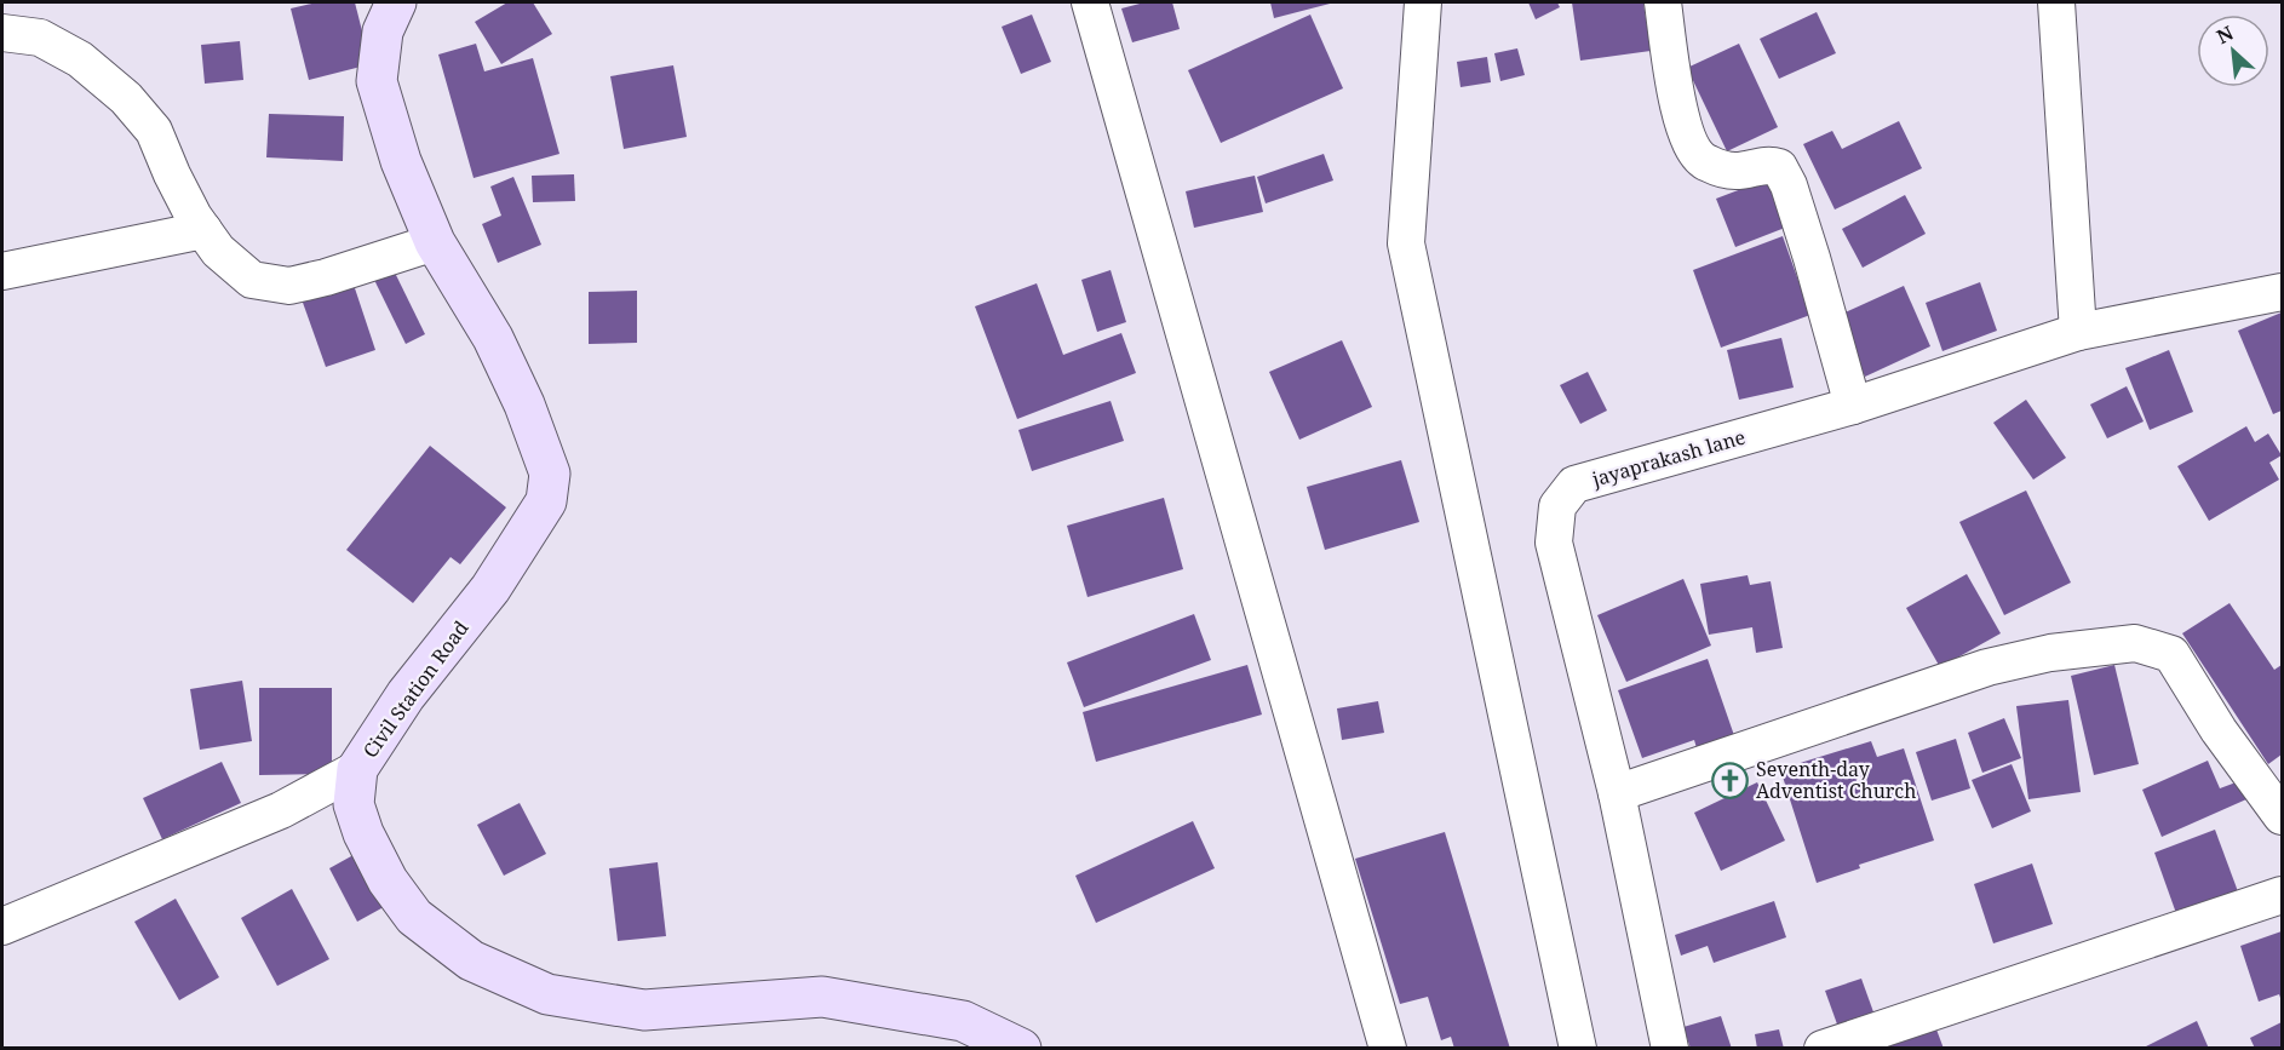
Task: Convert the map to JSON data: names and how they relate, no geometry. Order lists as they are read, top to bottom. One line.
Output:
{"streets":{"main road":["Civil Station Road"],"street":["jayaprakash lane"]},"places":{"church":["Seventh-day Adventist Church"]},"north":"top left"}
